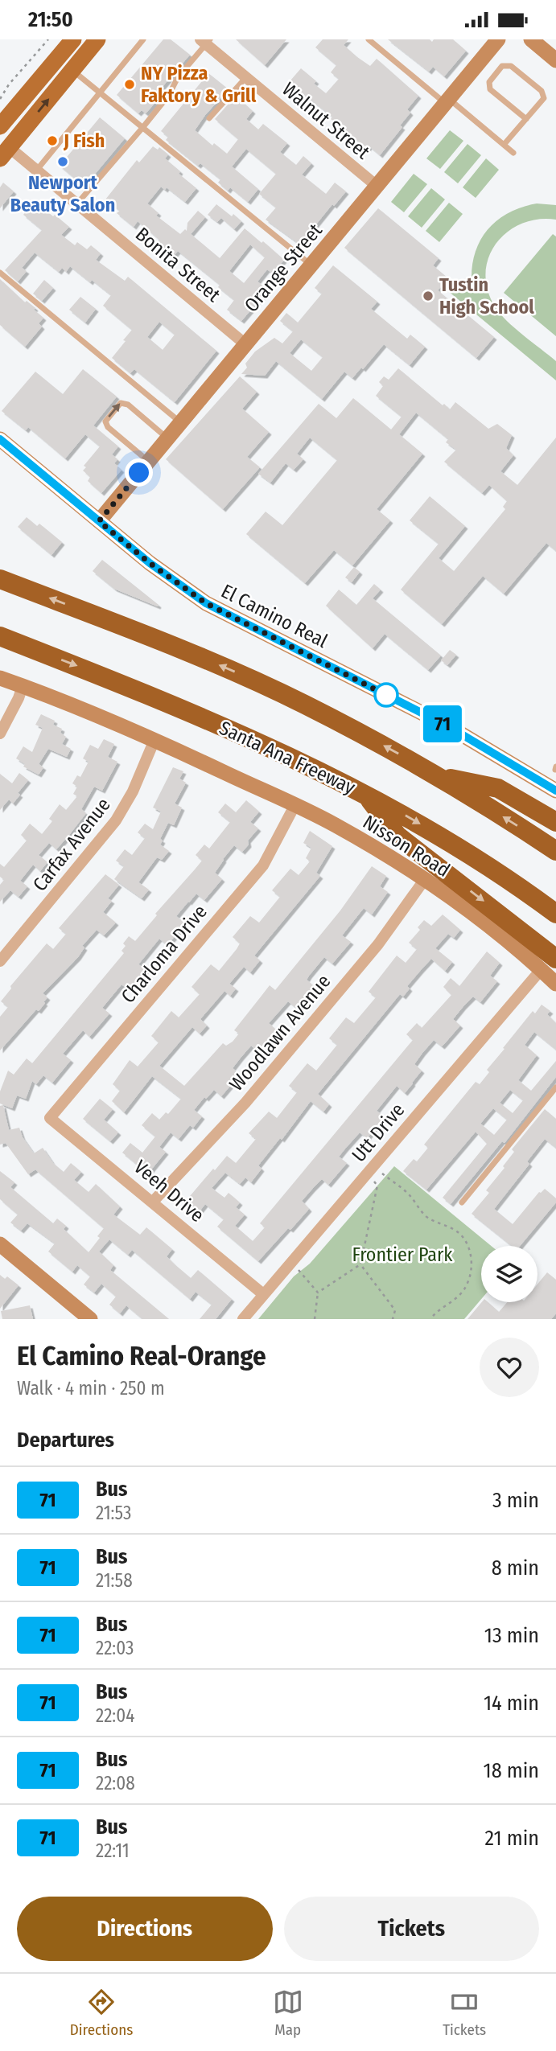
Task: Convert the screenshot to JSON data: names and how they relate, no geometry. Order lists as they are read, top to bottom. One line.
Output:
{"streets":{"highway":["Santa Ana Freeway"],"street":["Walnut Street","Bonita Street","Orange Street","El Camino Real","Carfax Avenue","Nisson Road","Charloma Drive","Woodlawn Avenue","Utt Drive","Veeh Drive"]},"crossings":[["Walnut Street","Orange Street"],["Bonita Street","Orange Street"],["Orange Street","El Camino Real"],["Carfax Avenue","Nisson Road"],["Nisson Road","Charloma Drive"],["Nisson Road","Woodlawn Avenue"],["Nisson Road","Utt Drive"],["Charloma Drive","Veeh Drive"],["Woodlawn Avenue","Veeh Drive"],["Utt Drive","Veeh Drive"]],"parks":["Frontier Park"],"places":["NY Pizza Faktory & Grill","J Fish","Newport Beauty Salon","Tustin High School"],"lines":["bus line 71"],"page":{"status":"21:50","on_map":"71","heading":[["El Camino Real-Orange","Walk · 4 min · 250 m"],"Departures"],"list":[{"mark":"71","name":"Bus","note":"21:53","value":"3 min"},{"mark":"71","name":"Bus","note":"21:58","value":"8 min"},{"mark":"71","name":"Bus","note":"22:03","value":"13 min"},{"mark":"71","name":"Bus","note":"22:04","value":"14 min"},{"mark":"71","name":"Bus","note":"22:08","value":"18 min"},{"mark":"71","name":"Bus","note":"22:11","value":"21 min"}],"buttons":["Directions","Tickets"],"tabs":["Directions","Map","Tickets"]}}
